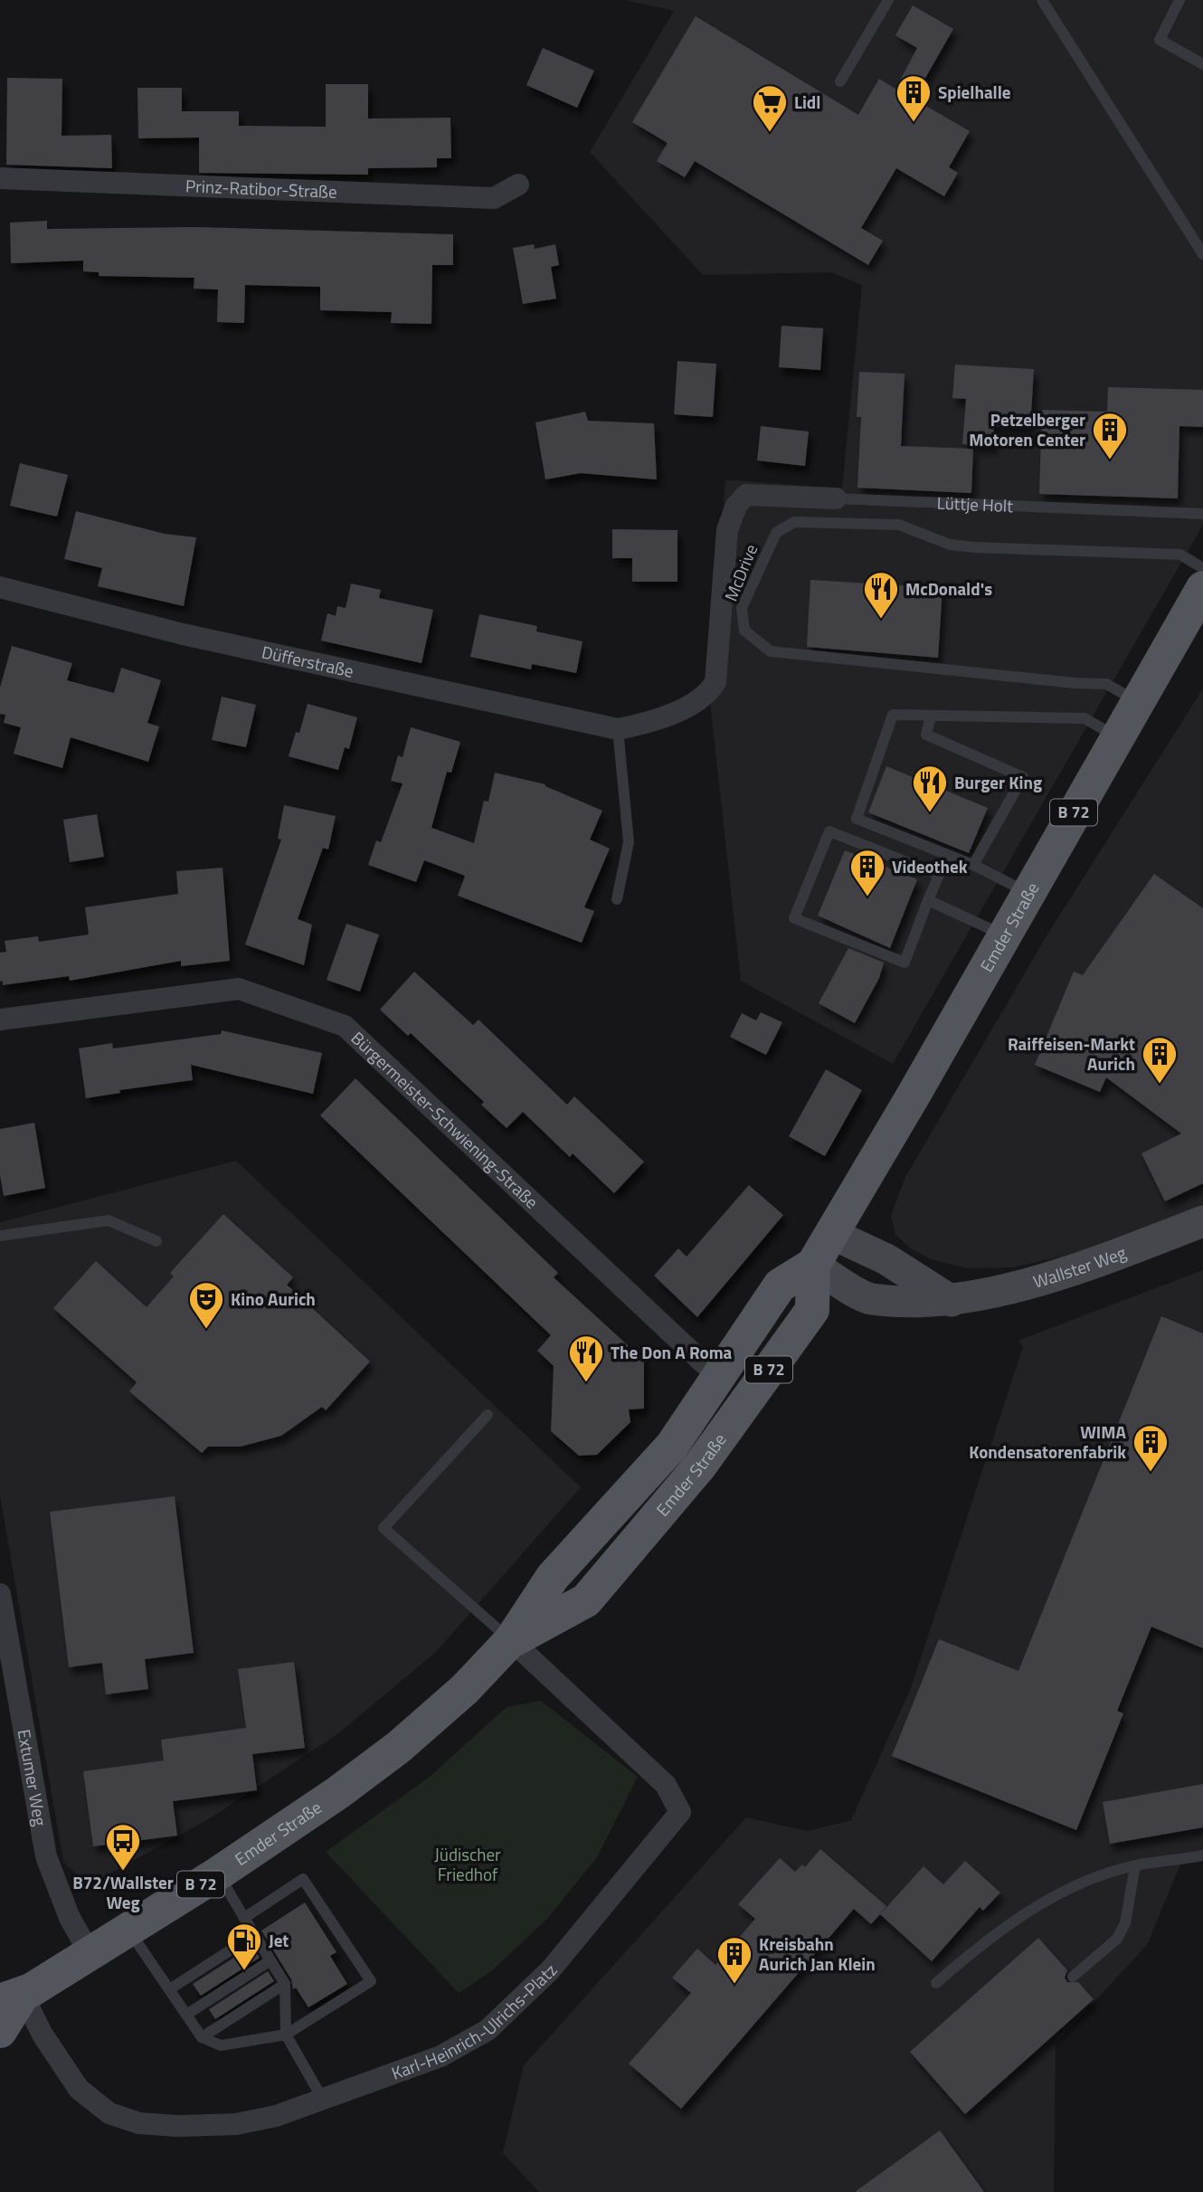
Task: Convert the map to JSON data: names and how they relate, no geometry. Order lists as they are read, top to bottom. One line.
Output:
{"streets":{"main road":["B 72","Emder Straße"],"street":["Prinz-Ratibor-Straße","Lüttje Holt","Düfferstraße","Bürgermeister-Schwiening-Straße","Wallster Weg","Extumer Weg","Karl-Heinrich-Ulrichs-Platz"],"lane":["McDrive"]},"crossings":[["Lüttje Holt","Düfferstraße"],["McDrive","Emder Straße"],["Emder Straße","Bürgermeister-Schwiening-Straße"],["Emder Straße","Wallster Weg"],["Emder Straße","Extumer Weg"],["Emder Straße","Karl-Heinrich-Ulrichs-Platz"]],"parks":["Jüdischer Friedhof"],"places":{"building":["Spielhalle","Petzelberger Motoren Center","Videothek","Raiffeisen-Markt Aurich","WIMA Kondensatorenfabrik","Kreisbahn Aurich Jan Klein"],"supermarket":["Lidl"],"restaurant":["McDonald's","Burger King","The Don A Roma"],"theatre":["Kino Aurich"],"bus stop":["B72/Wallster Weg"],"fuel station":["Jet"]}}
